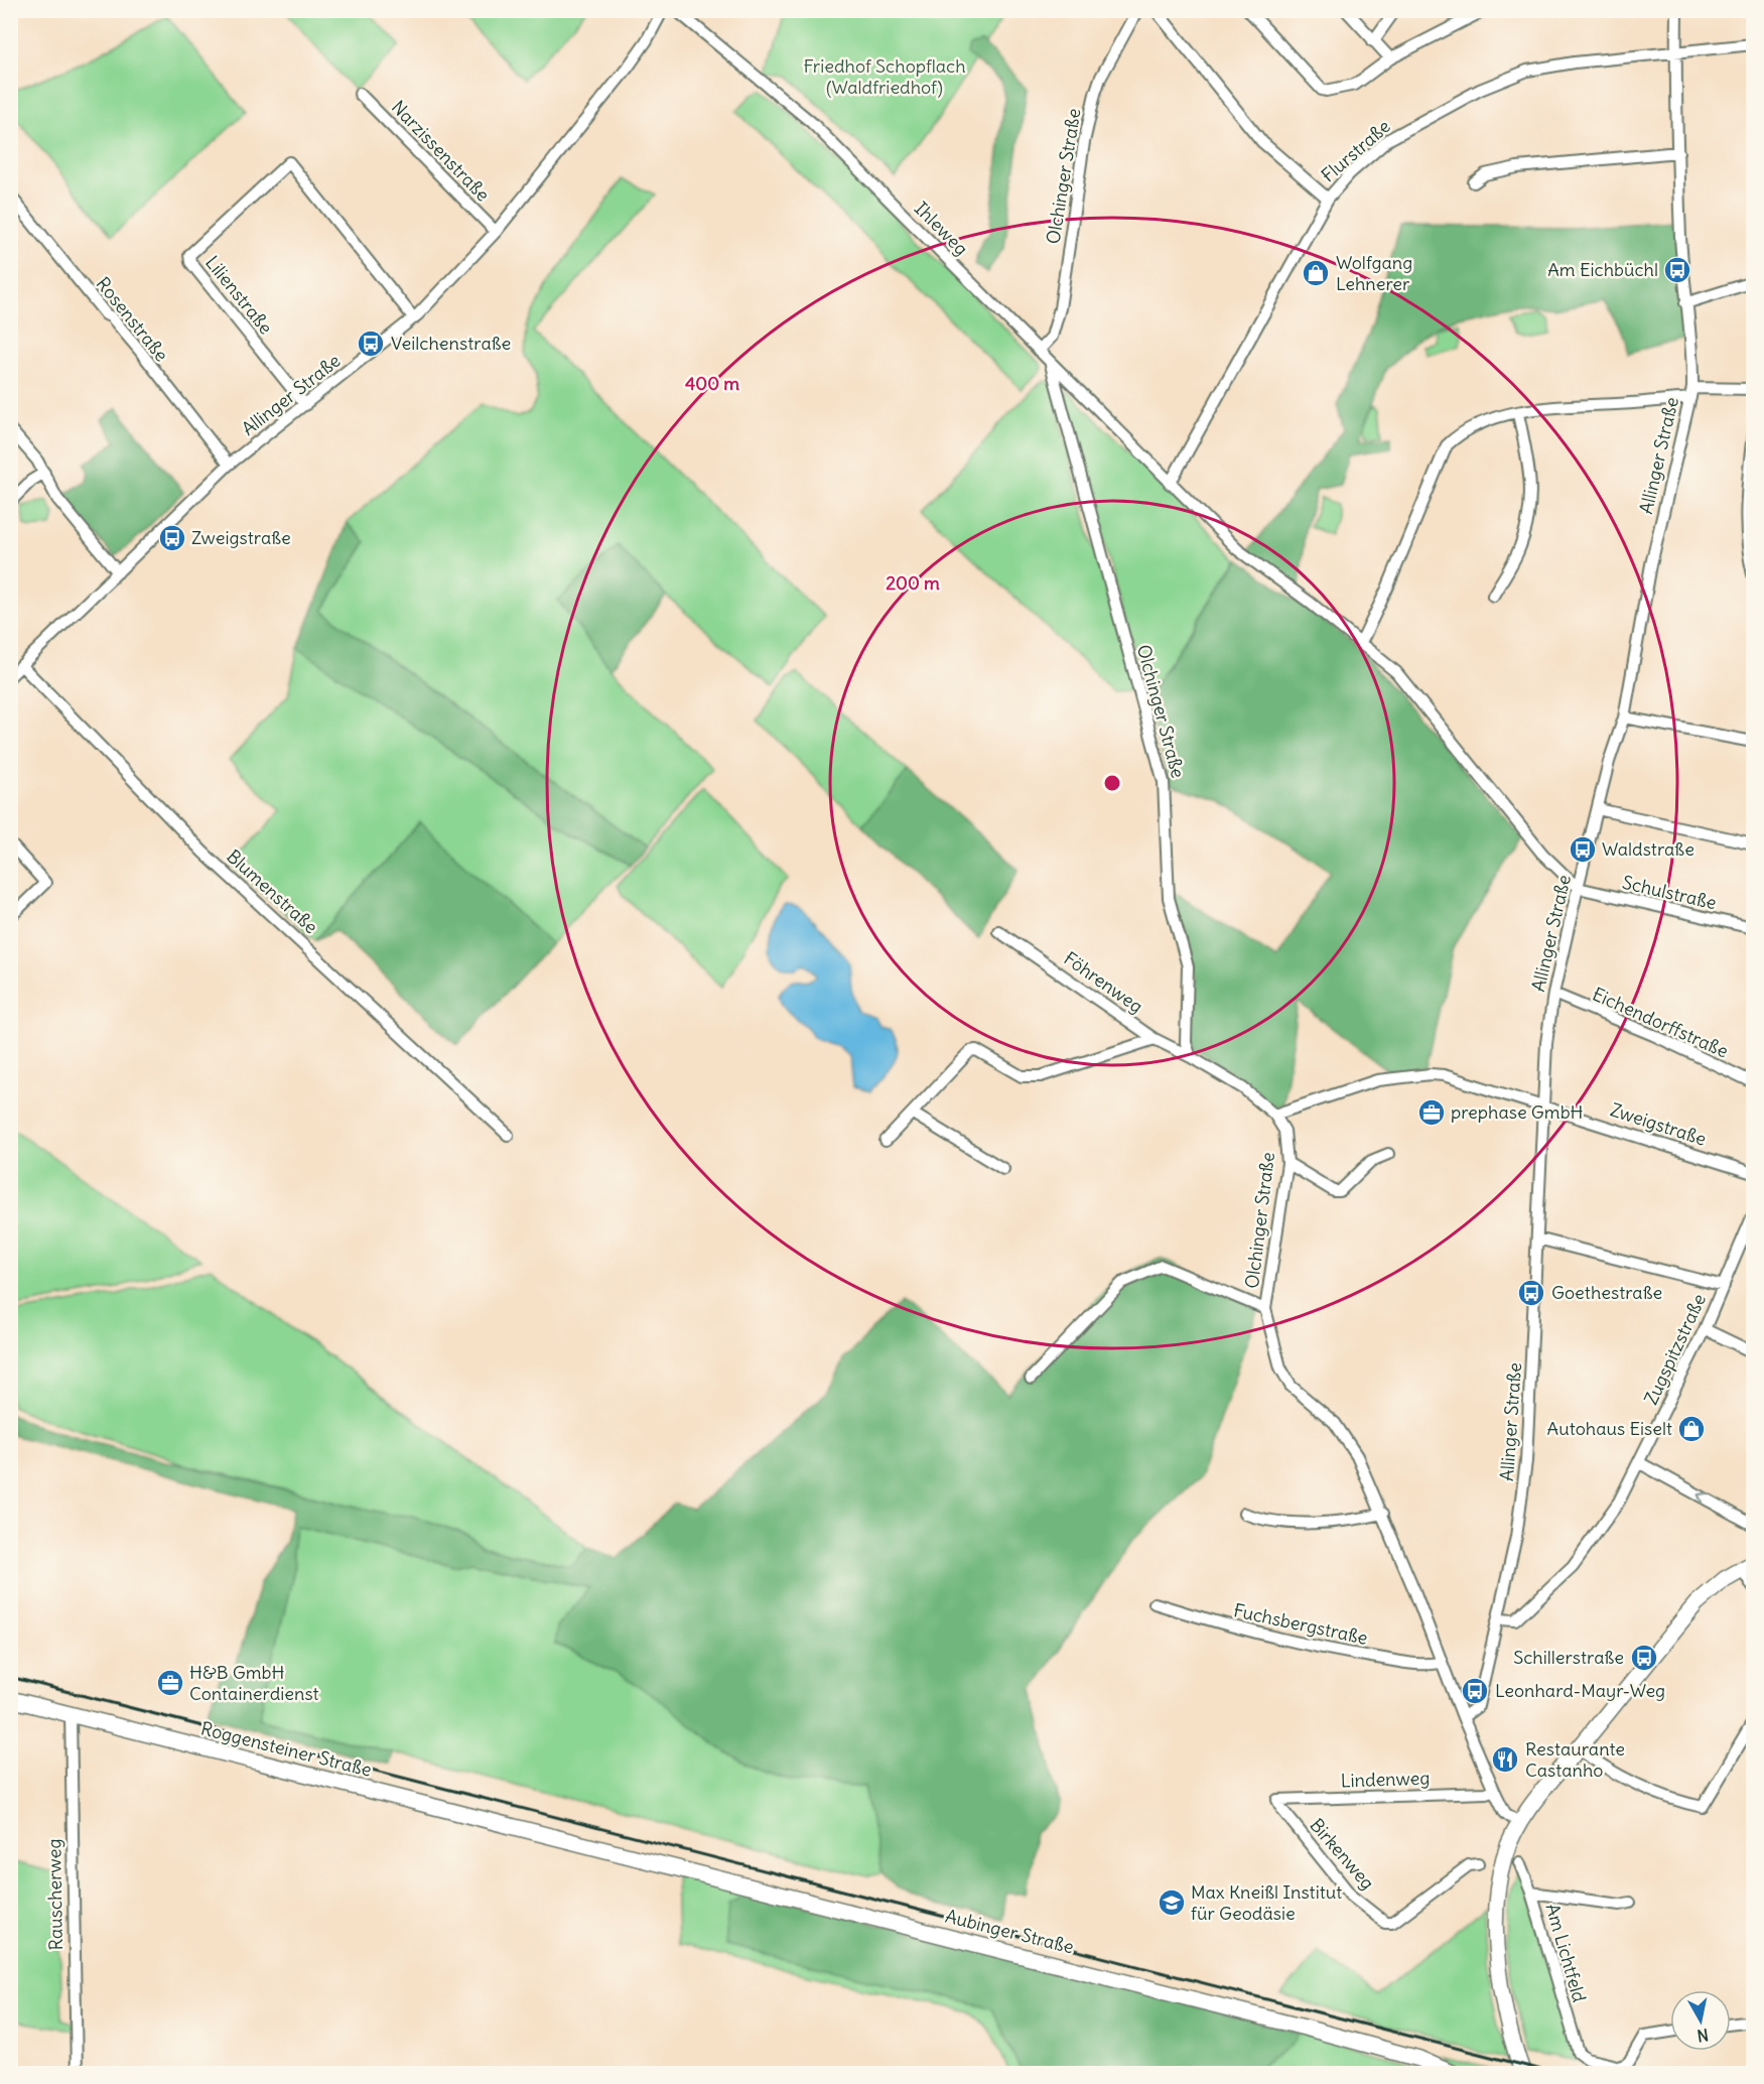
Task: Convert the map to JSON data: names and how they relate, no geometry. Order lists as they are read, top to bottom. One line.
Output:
{"streets":{"street":["Narzissenstraße","Flurstraße","Olchinger Straße","Ihleweg","Lilienstraße","Rosenstraße","Allinger Straße","Blumenstraße","Schulstraße","Föhrenweg","Eichendorffstraße","Zweigstraße","Zugspitzstraße","Fuchsbergstraße","Roggensteiner Straße","Lindenweg","Birkenweg","Rauscherweg","Aubinger Straße","Am Lichtfeld"]},"crossings":[["Narzissenstraße","Allinger Straße"],["Flurstraße","Ihleweg"],["Flurstraße","Allinger Straße"],["Olchinger Straße","Ihleweg"],["Olchinger Straße","Allinger Straße"],["Olchinger Straße","Föhrenweg"],["Olchinger Straße","Zweigstraße"],["Olchinger Straße","Fuchsbergstraße"],["Olchinger Straße","Lindenweg"],["Lilienstraße","Allinger Straße"],["Rosenstraße","Allinger Straße"],["Allinger Straße","Blumenstraße"],["Allinger Straße","Schulstraße"],["Allinger Straße","Eichendorffstraße"],["Allinger Straße","Zweigstraße"],["Allinger Straße","Zugspitzstraße"],["Roggensteiner Straße","Rauscherweg"],["Roggensteiner Straße","Aubinger Straße"],["Lindenweg","Birkenweg"]],"parks":["Friedhof Schopflach (Waldfriedhof)"],"places":{"bus stop":["Am Eichbüchl","Veilchenstraße","Zweigstraße","Waldstraße","Goethestraße","Schillerstraße","Leonhard-Mayr-Weg"],"shop":["Wolfgang Lehnerer","Autohaus Eiselt"],"office":["prephase GmbH","H&B GmbH Containerdienst"],"restaurant":["Restaurante Castanho"],"school or university":["Max Kneißl Institut für Geodäsie"]},"north":"bottom","rings":["400 m","200 m"]}
